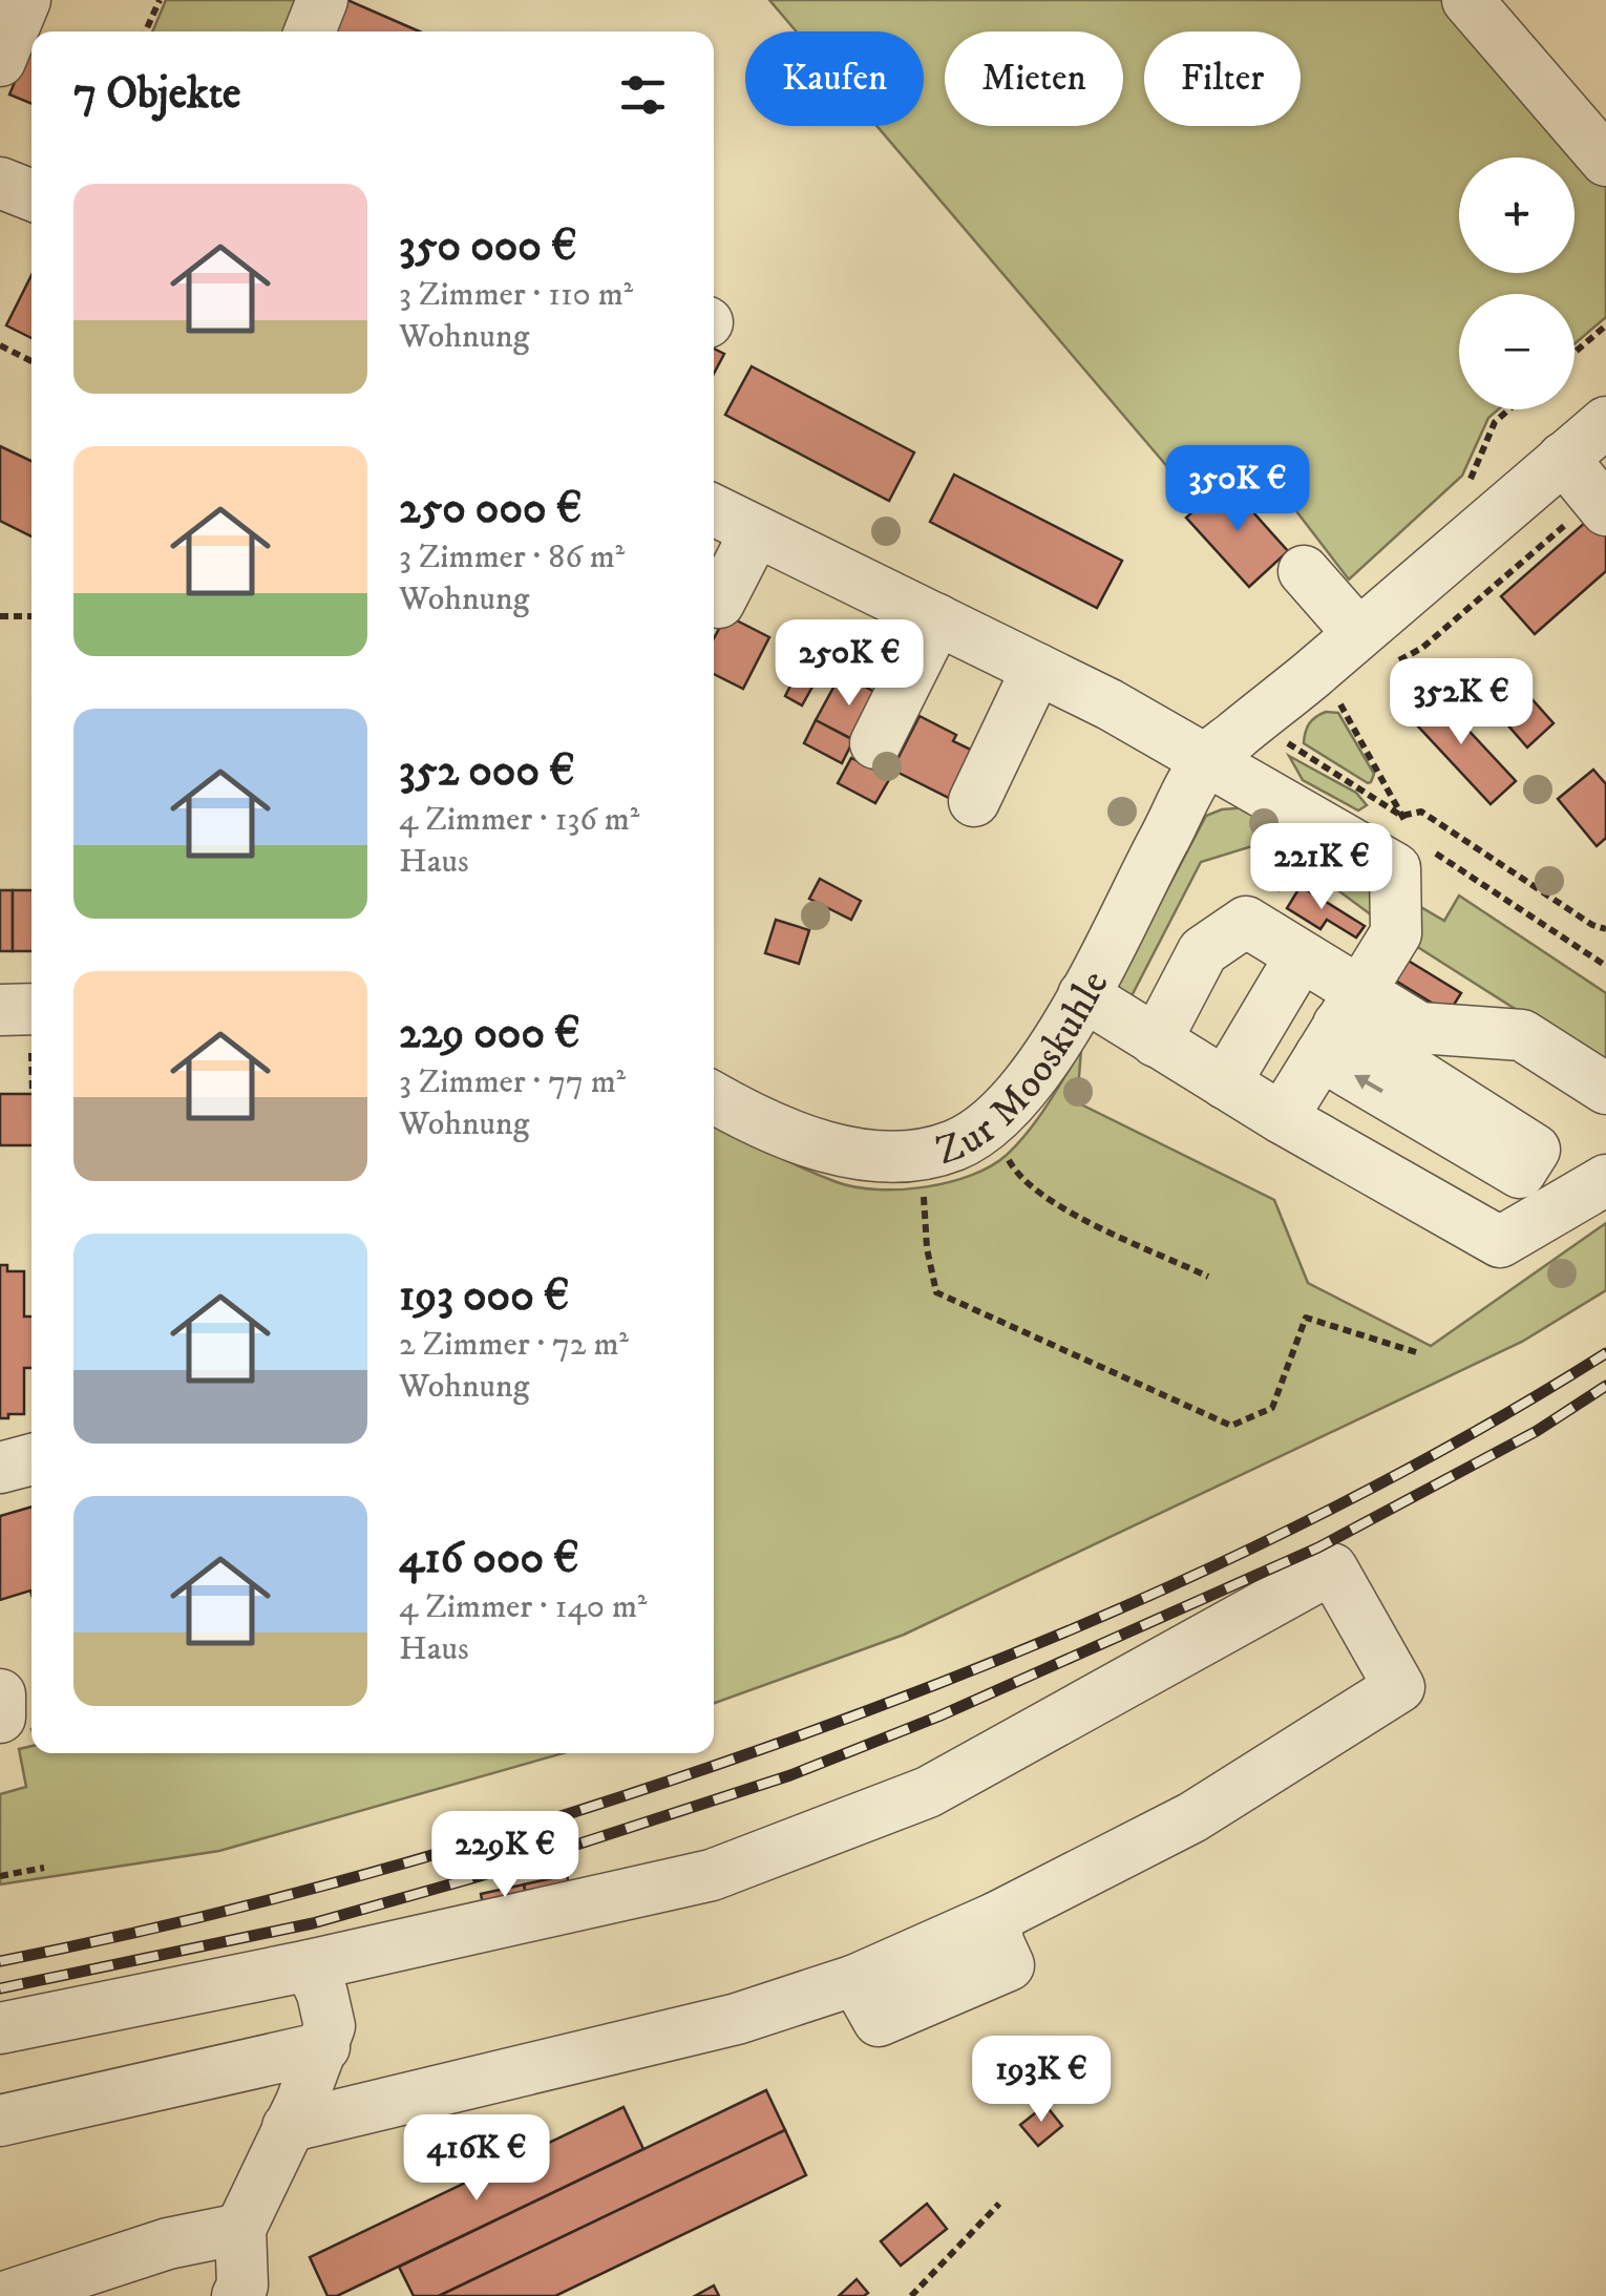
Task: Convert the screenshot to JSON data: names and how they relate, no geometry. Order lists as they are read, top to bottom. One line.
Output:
{"streets":{"street":["Zur Mooskuhle"]},"page":{"chip":["Kaufen","Mieten","Filter"],"heading":"7 Objekte","map_buttons":["+","−"],"list":[{"name":"350 000 €","note":"3 Zimmer · 110 m² · Wohnung"},{"name":"250 000 €","note":"3 Zimmer · 86 m² · Wohnung"},{"name":"352 000 €","note":"4 Zimmer · 136 m² · Haus"},{"name":"229 000 €","note":"3 Zimmer · 77 m² · Wohnung"},{"name":"193 000 €","note":"2 Zimmer · 72 m² · Wohnung"},{"name":"416 000 €","note":"4 Zimmer · 140 m² · Haus"}],"price":["350K €","250K €","352K €","221K €","229K €","193K €","416K €"]}}
